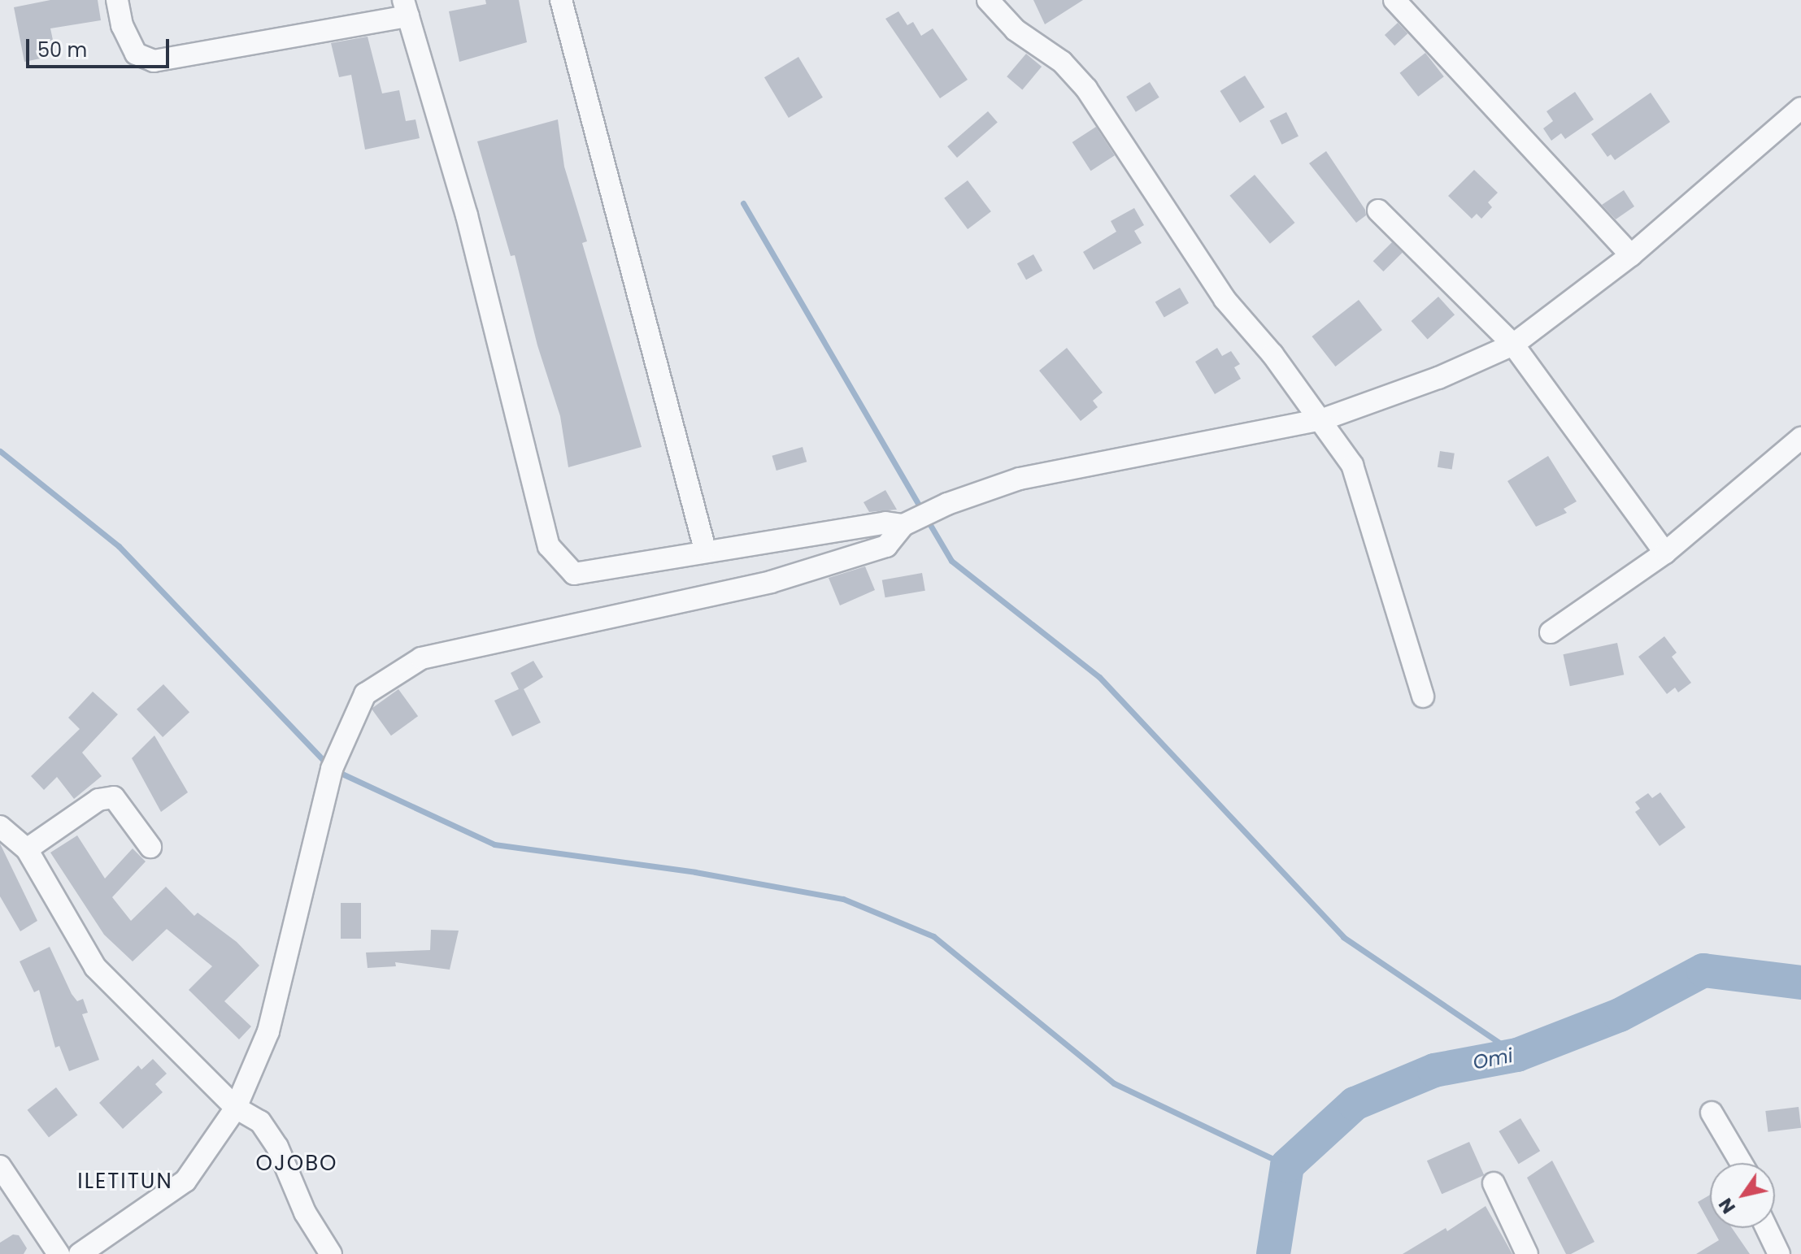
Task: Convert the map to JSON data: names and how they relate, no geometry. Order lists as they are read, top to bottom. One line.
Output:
{"districts":["OJOBO","ILETITUN"],"water":["Omi"],"scale_bar":"50 m","north":"bottom left"}
